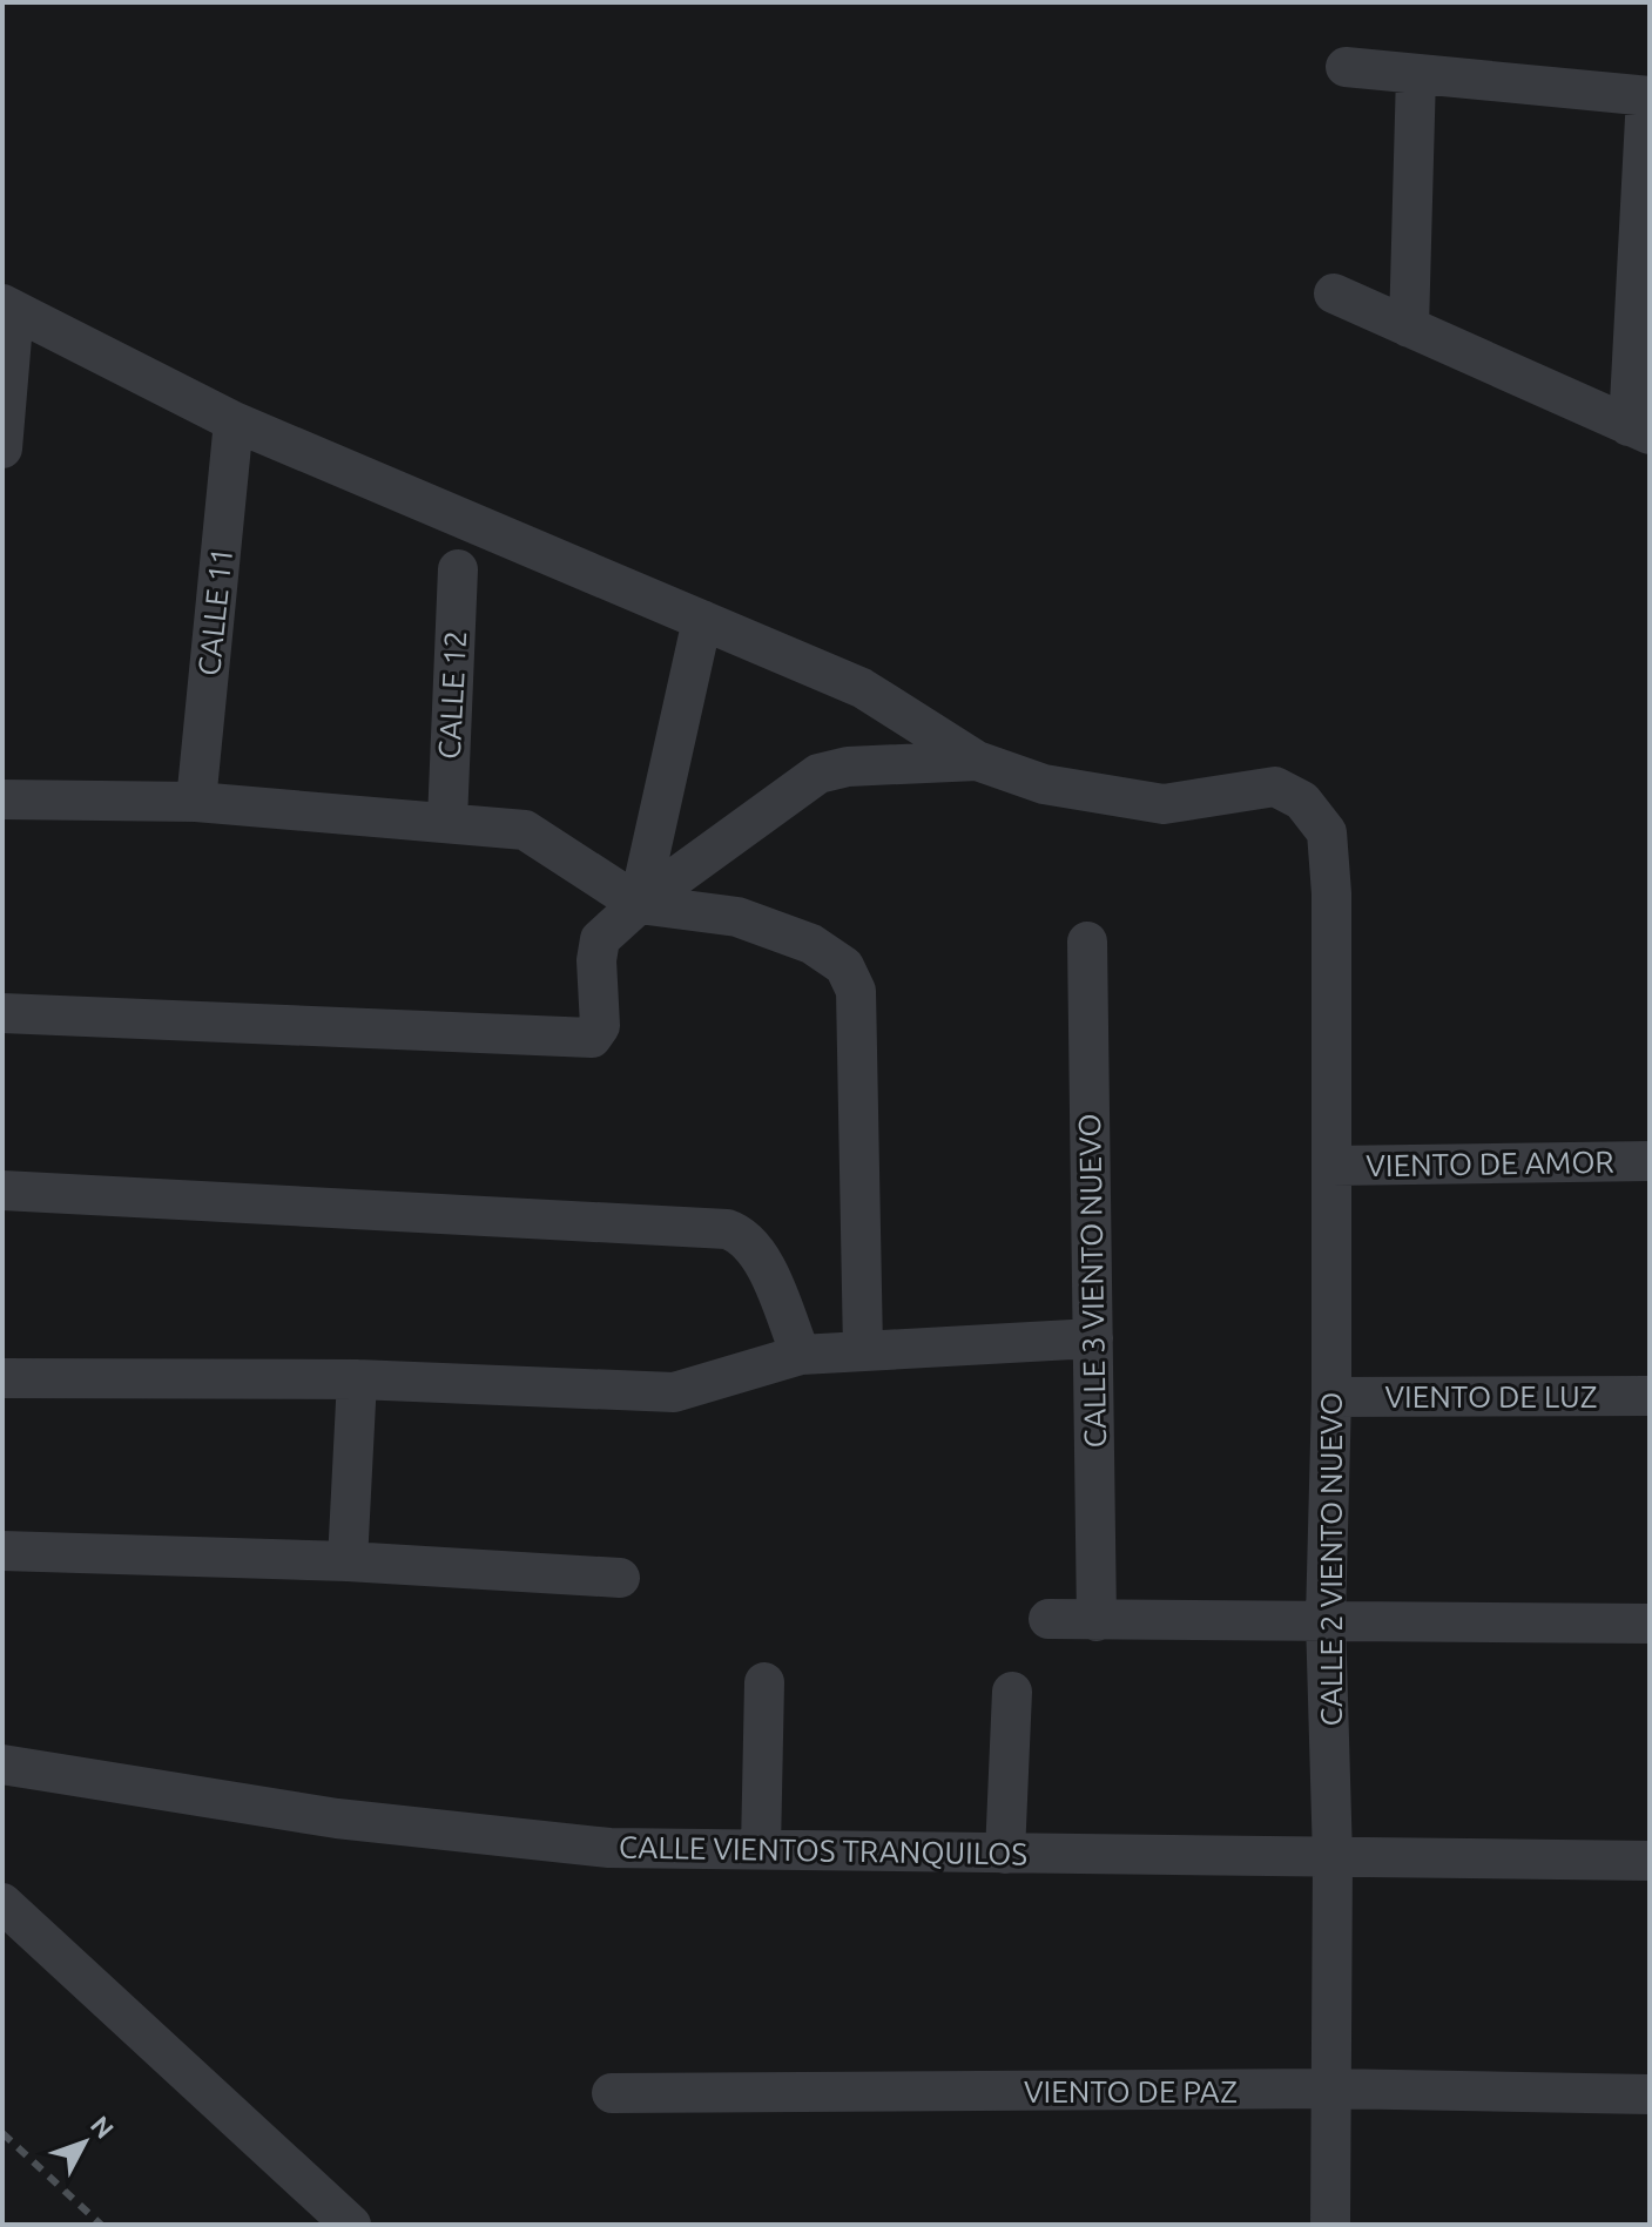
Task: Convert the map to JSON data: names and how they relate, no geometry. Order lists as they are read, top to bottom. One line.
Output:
{"streets":{"street":["CALLE 11","CALLE 12","VIENTO DE AMOR","CALLE 3 VIENTO NUEVO","VIENTO DE LUZ","CALLE 2 VIENTO NUEVO","CALLE VIENTOS TRANQUILOS","VIENTO DE PAZ"]},"crossings":[["VIENTO DE AMOR","CALLE 2 VIENTO NUEVO"],["VIENTO DE LUZ","CALLE 2 VIENTO NUEVO"],["CALLE 2 VIENTO NUEVO","CALLE VIENTOS TRANQUILOS"],["CALLE 2 VIENTO NUEVO","VIENTO DE PAZ"]],"north":"top right"}
